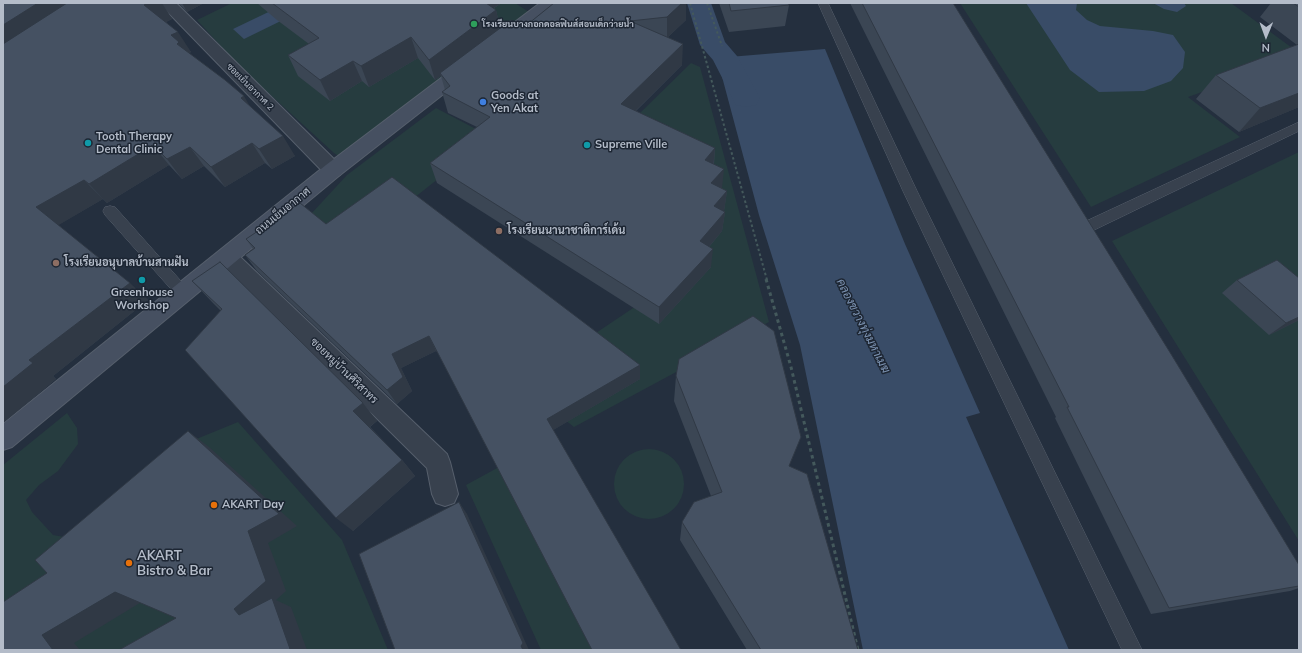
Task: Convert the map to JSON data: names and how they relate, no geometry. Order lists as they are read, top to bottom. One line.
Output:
{"streets":{"street":["ซอยเย็นอากาศ 2","ถนนเย็นอากาศ","ซอยหมู่บ้านศิริสาทร"]},"crossings":[["ซอยเย็นอากาศ 2","ถนนเย็นอากาศ"],["ถนนเย็นอากาศ","ซอยหมู่บ้านศิริสาทร"]],"water":["คลองขวางทุ่งมหาเมฆ"],"places":["โรงเรียนบางกอกดอลฟินส์สอนเด็กว่ายน้ำ","Goods at Yen Akat","Tooth Therapy Dental Clinic","Supreme Ville","โรงเรียนนานาชาติการ์เด้น","โรงเรียนอนุบาลบ้านสานฝัน","Greenhouse Workshop","AKART Day","AKART Bistro & Bar"],"north":"bottom"}
